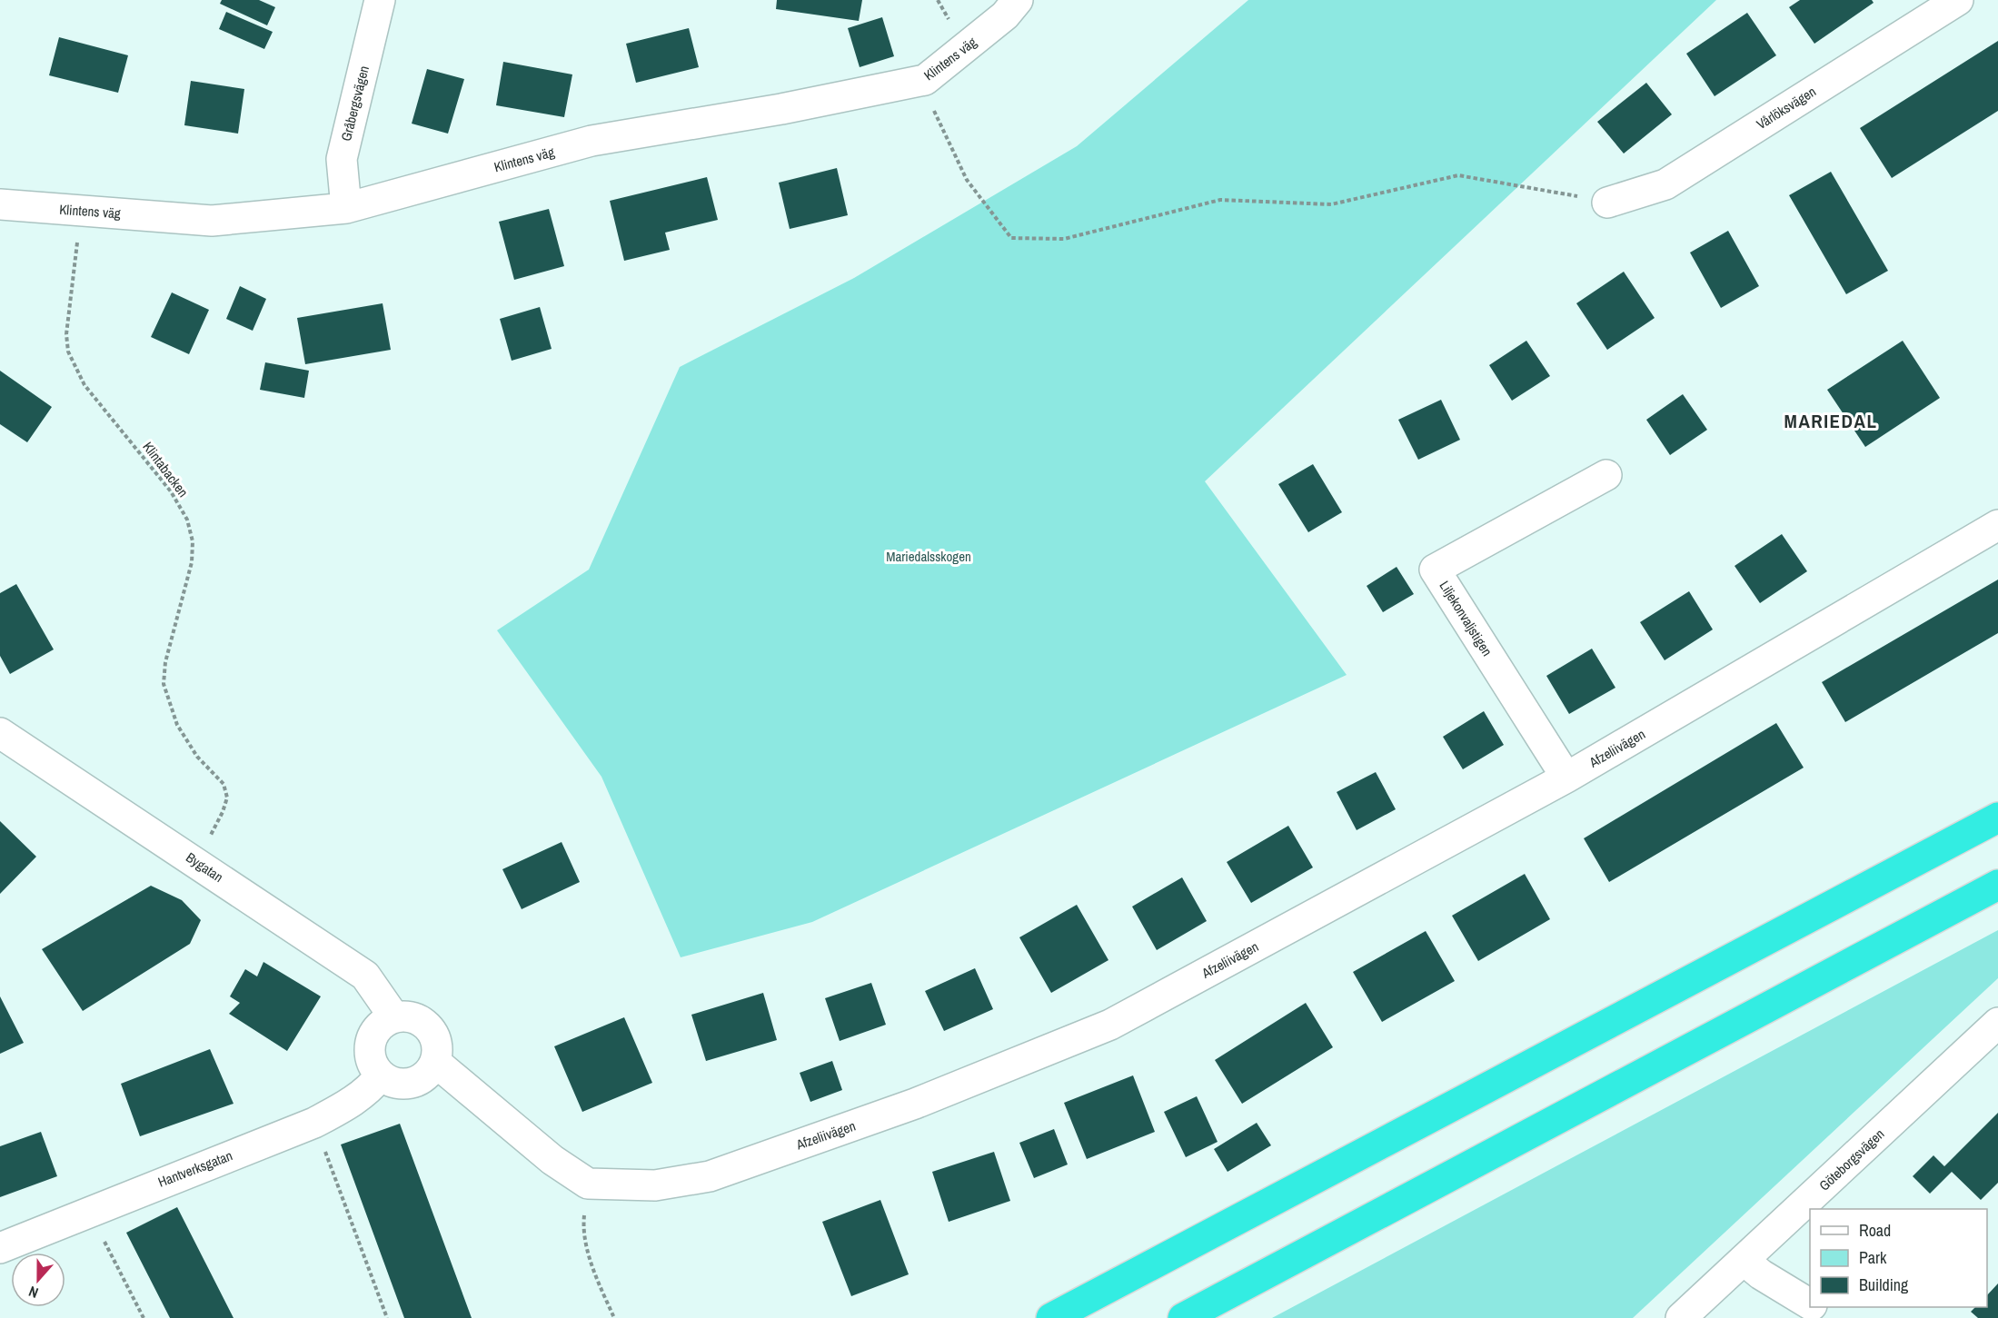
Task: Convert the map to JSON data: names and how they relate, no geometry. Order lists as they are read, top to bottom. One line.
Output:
{"streets":{"street":["Klintens väg","Gråbergsvägen","Vårlöksvägen","Liljekonvaljstigen","Afzeliivägen","Bygatan","Göteborgsvägen","Hantverksgatan"],"path":["Klintabacken"]},"crossings":[["Klintens väg","Gråbergsvägen"],["Klintens väg","Klintabacken"],["Klintabacken","Bygatan"],["Liljekonvaljstigen","Afzeliivägen"],["Bygatan","Hantverksgatan"]],"districts":["MARIEDAL"],"parks":["Mariedalsskogen"],"legend":["Road","Park","Building"],"north":"bottom"}
